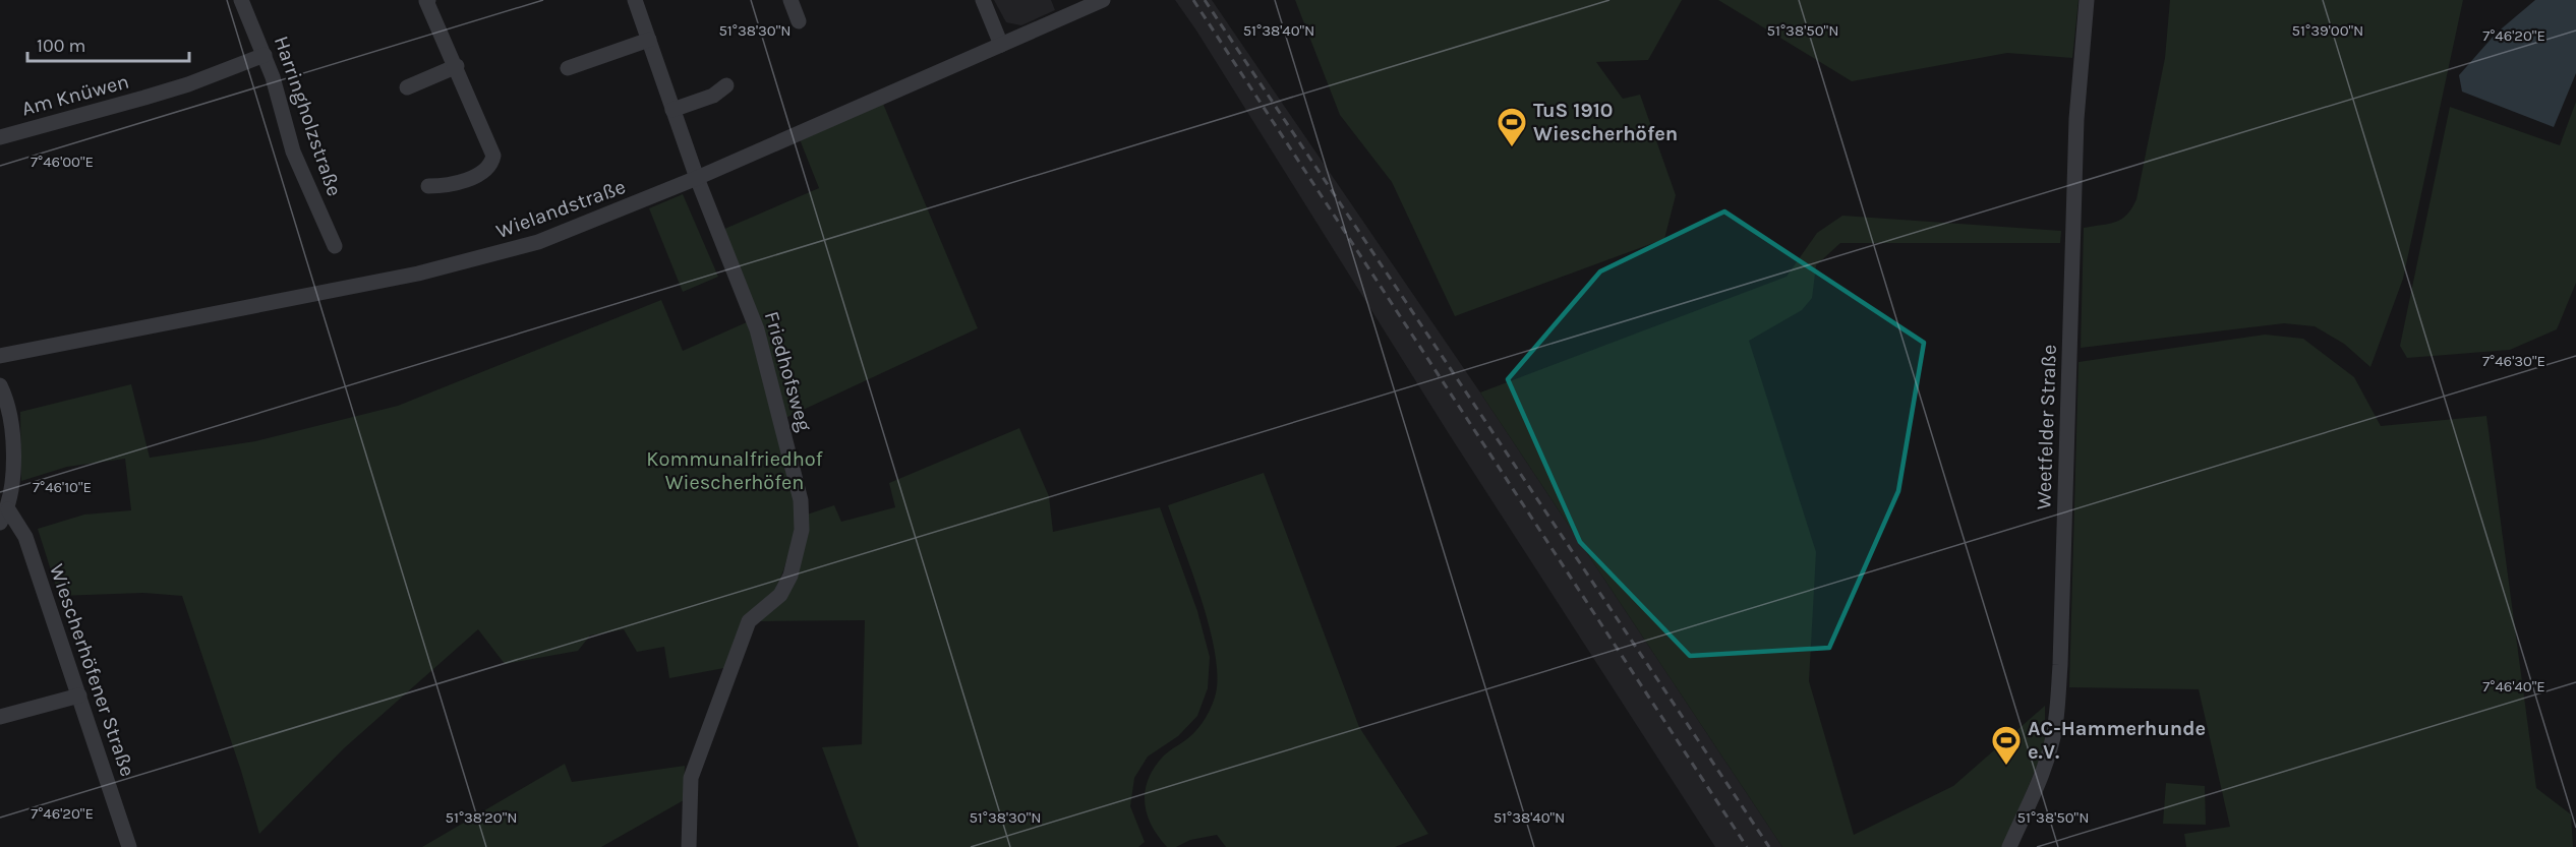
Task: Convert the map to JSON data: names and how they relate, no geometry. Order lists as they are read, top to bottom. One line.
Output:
{"streets":{"street":["Am Knüwen","Harringholzstraße","Wielandstraße","Friedhofsweg","Weetfelder Straße","Wiescherhöfener Straße"]},"crossings":[["Am Knüwen","Harringholzstraße"],["Wielandstraße","Friedhofsweg"]],"parks":["Kommunalfriedhof Wiescherhöfen"],"places":{"sports":["TuS 1910 Wiescherhöfen","AC-Hammerhunde e.V."]},"scale_bar":"100 m","coordinates":["51°38'30\"N","51°38'40\"N","51°38'50\"N","51°39'00\"N","7°46'20\"E","7°46'00\"E","7°46'30\"E","7°46'10\"E","7°46'40\"E","51°38'20\"N"]}
